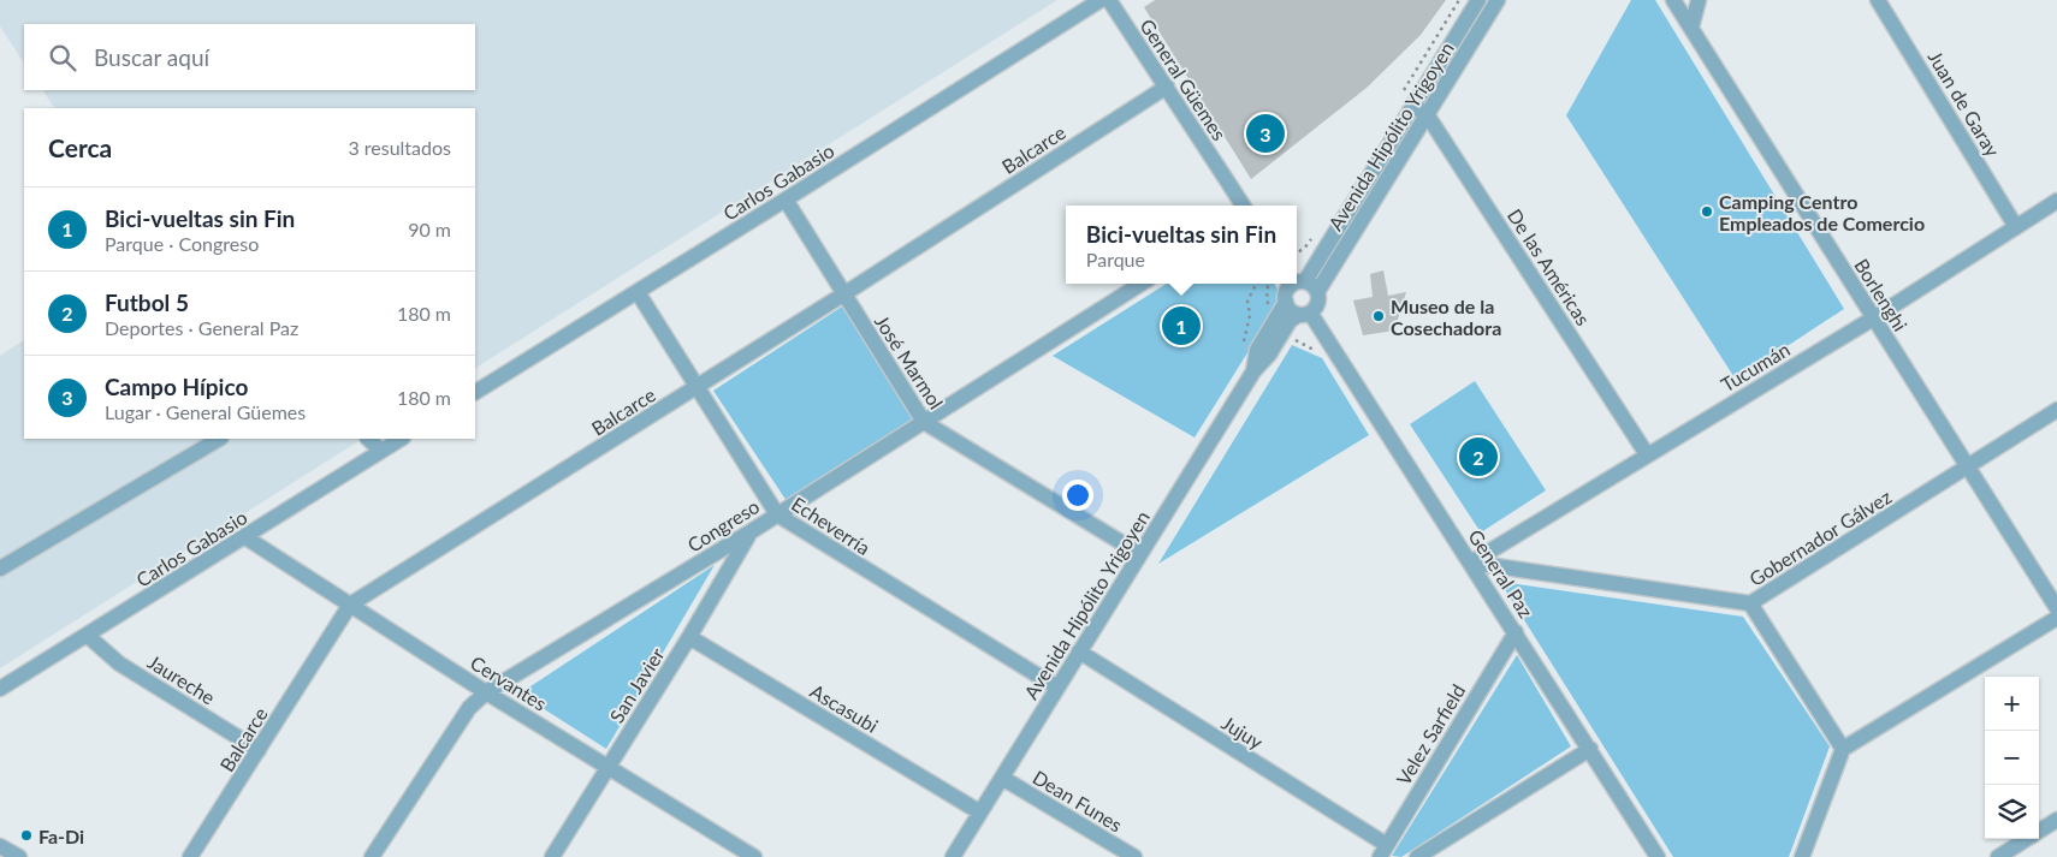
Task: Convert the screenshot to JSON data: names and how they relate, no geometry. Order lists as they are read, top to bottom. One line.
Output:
{"streets":{"street":["General Güemes","Juan de Garay","Avenida Hipólito Yrigoyen","Balcarce","Carlos Gabasio","De las Américas","Borlenghi","José Marmol","Tucumán","Congreso","Echeverría","Gobernador Gálvez","General Paz","Jaureche","Cervantes","San Javier","Ascasubi","Jujuy","Velez Sarfield","Dean Funes"]},"crossings":[["General Güemes","Balcarce"],["Juan de Garay","Tucumán"],["Avenida Hipólito Yrigoyen","De las Américas"],["Avenida Hipólito Yrigoyen","José Marmol"],["Avenida Hipólito Yrigoyen","Echeverría"],["Avenida Hipólito Yrigoyen","General Paz"],["Avenida Hipólito Yrigoyen","Ascasubi"],["Avenida Hipólito Yrigoyen","Jujuy"],["Avenida Hipólito Yrigoyen","Dean Funes"],["Balcarce","José Marmol"],["Balcarce","Echeverría"],["Balcarce","Jaureche"],["Balcarce","Cervantes"],["Carlos Gabasio","José Marmol"],["Carlos Gabasio","Echeverría"],["Carlos Gabasio","Jaureche"],["Carlos Gabasio","Cervantes"],["De las Américas","Tucumán"],["Borlenghi","Tucumán"],["Borlenghi","Gobernador Gálvez"],["José Marmol","Congreso"],["Tucumán","Gobernador Gálvez"],["Tucumán","General Paz"],["Congreso","Echeverría"],["Congreso","Cervantes"],["Congreso","San Javier"],["Gobernador Gálvez","General Paz"],["General Paz","Velez Sarfield"],["Cervantes","San Javier"],["San Javier","Ascasubi"],["Jujuy","Velez Sarfield"]],"places":["Camping Centro Empleados de Comercio","Museo de la Cosechadora","Fa-Di"],"page":{"search":"Buscar aquí","heading":["Cerca","3 resultados"],"pins":["3","1","2"],"list":[{"mark":"1","name":"Bici-vueltas sin Fin","note":"Parque · Congreso","value":"90 m"},{"mark":"2","name":"Futbol 5","note":"Deportes · General Paz","value":"180 m"},{"mark":"3","name":"Campo Hípico","note":"Lugar · General Güemes","value":"180 m"}],"popup":["Bici-vueltas sin Fin","Parque"],"map_buttons":["+","−"]}}
